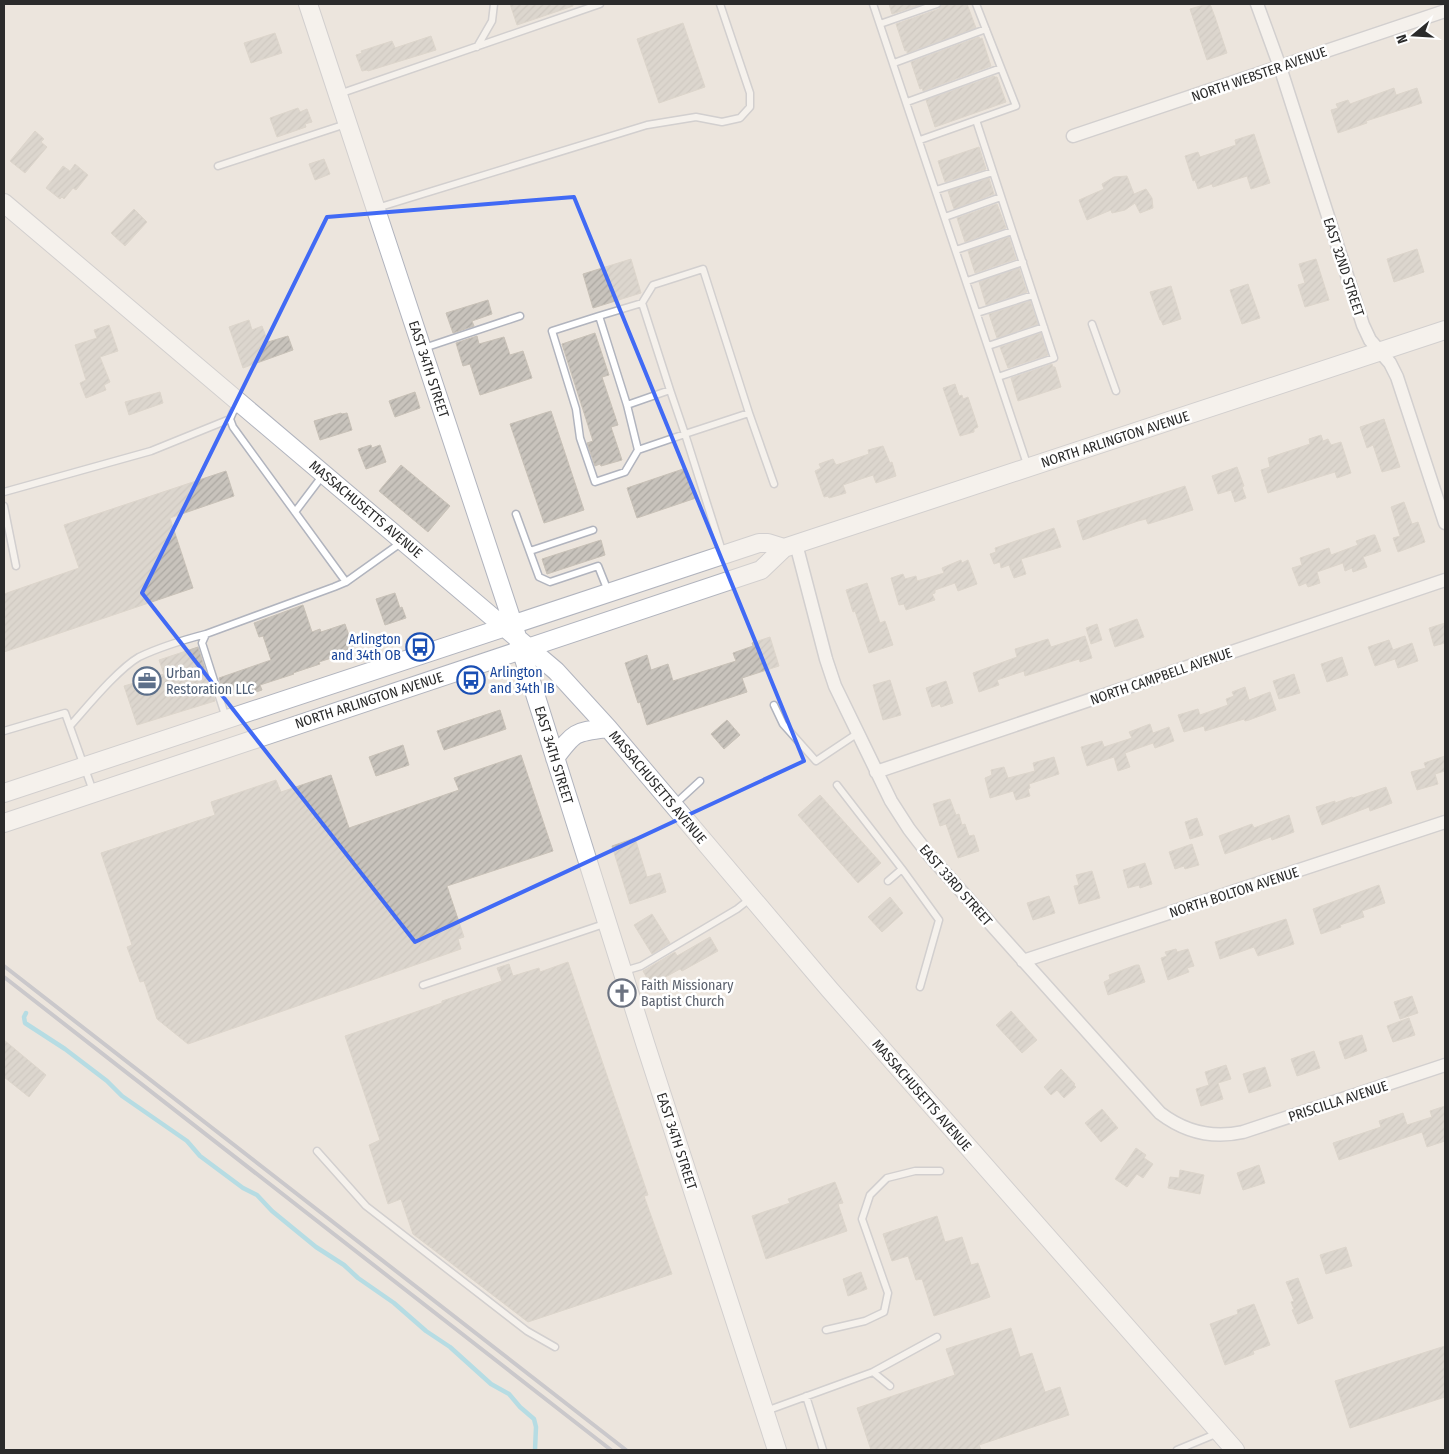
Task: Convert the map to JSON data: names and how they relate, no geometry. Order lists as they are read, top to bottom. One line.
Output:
{"streets":{"main road":["EAST 34TH STREET","NORTH ARLINGTON AVENUE","MASSACHUSETTS AVENUE"],"street":["NORTH WEBSTER AVENUE","EAST 32ND STREET","NORTH CAMPBELL AVENUE","EAST 33RD STREET","NORTH BOLTON AVENUE","PRISCILLA AVENUE"]},"crossings":[["NORTH WEBSTER AVENUE","EAST 32ND STREET"],["EAST 32ND STREET","NORTH ARLINGTON AVENUE"],["EAST 34TH STREET","NORTH ARLINGTON AVENUE"],["EAST 34TH STREET","MASSACHUSETTS AVENUE"],["NORTH ARLINGTON AVENUE","MASSACHUSETTS AVENUE"],["NORTH ARLINGTON AVENUE","EAST 33RD STREET"],["NORTH CAMPBELL AVENUE","EAST 33RD STREET"],["EAST 33RD STREET","NORTH BOLTON AVENUE"],["EAST 33RD STREET","PRISCILLA AVENUE"]],"places":{"bus stop":["Arlington and 34th OB","Arlington and 34th IB"],"office":["Urban Restoration LLC"],"church":["Faith Missionary Baptist Church"]},"north":"left"}
